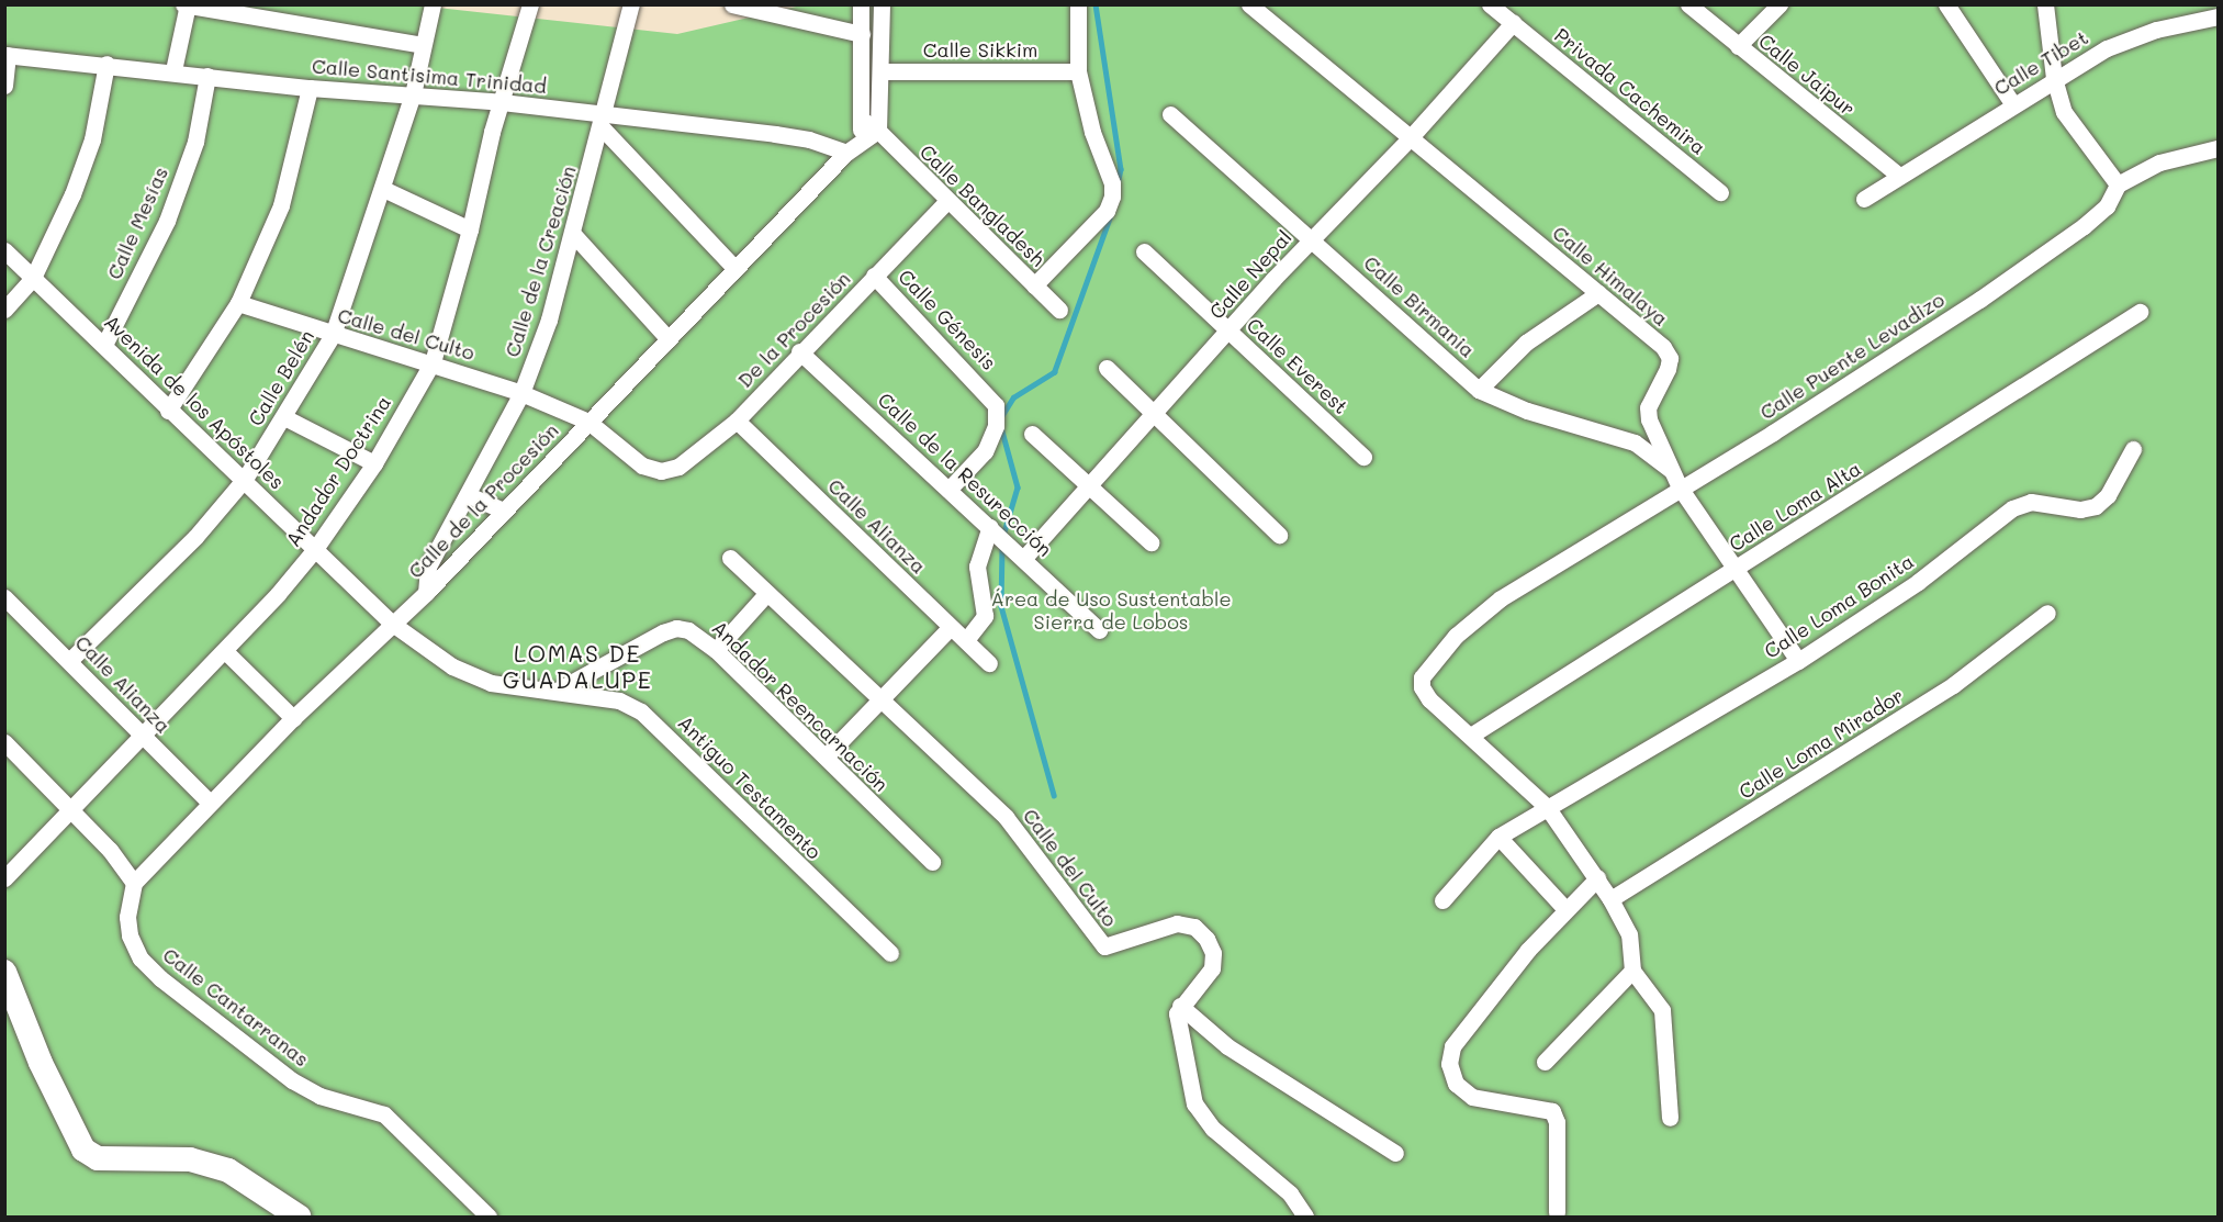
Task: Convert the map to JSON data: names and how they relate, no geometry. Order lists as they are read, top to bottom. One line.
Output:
{"streets":{"street":["Calle Sikkim","Calle Tibet","Calle Jaipur","Calle Santisima Trinidad","Privada Cachemira","Calle Bangladesh","Calle Mesías","Calle de la Creación","Calle Nepal","Calle Himalaya","Calle Birmania","Calle Génesis","De la Procesión","Calle del Culto","Calle Puente Levadizo","Calle Everest","Calle Belén","Avenida de los Apóstoles","Andador Doctrina","Calle de la Resurección","Calle de la Procesión","Calle Loma Alta","Calle Alianza","Calle Loma Bonita","Andador Reencarnación","Calle Loma Mirador","Antiguo Testamento","Calle Cantarranas"]},"crossings":[["Calle Tibet","Calle Jaipur"],["Calle Santisima Trinidad","Calle Mesías"],["Calle Santisima Trinidad","Calle de la Creación"],["Calle Santisima Trinidad","Calle Belén"],["Calle Santisima Trinidad","Andador Doctrina"],["Calle Santisima Trinidad","Calle de la Procesión"],["Privada Cachemira","Calle Nepal"],["Calle Bangladesh","De la Procesión"],["Calle Bangladesh","Calle de la Procesión"],["Calle Mesías","Avenida de los Apóstoles"],["Calle de la Creación","Calle del Culto"],["Calle de la Creación","Calle de la Procesión"],["Calle Nepal","Calle Himalaya"],["Calle Nepal","Calle Birmania"],["Calle Nepal","Calle Everest"],["Calle Nepal","Calle de la Resurección"],["Calle Himalaya","Calle Birmania"],["Calle Himalaya","Calle Puente Levadizo"],["Calle Himalaya","Calle Loma Alta"],["Calle Himalaya","Calle Loma Bonita"],["Calle Birmania","Calle Puente Levadizo"],["Calle Génesis","De la Procesión"],["Calle Génesis","Calle de la Resurección"],["De la Procesión","Calle del Culto"],["De la Procesión","Calle de la Resurección"],["De la Procesión","Calle Alianza"],["Calle del Culto","Calle Belén"],["Calle del Culto","Andador Doctrina"],["Calle del Culto","Calle de la Procesión"],["Calle Puente Levadizo","Calle Loma Alta"],["Calle Belén","Avenida de los Apóstoles"],["Calle Belén","Calle Alianza"],["Avenida de los Apóstoles","Andador Doctrina"],["Avenida de los Apóstoles","Calle de la Procesión"],["Avenida de los Apóstoles","Andador Reencarnación"],["Avenida de los Apóstoles","Antiguo Testamento"],["Andador Doctrina","Calle Alianza"],["Calle de la Procesión","Calle Alianza"],["Calle de la Procesión","Calle Cantarranas"],["Andador Reencarnación","Antiguo Testamento"]],"districts":["LOMAS DE GUADALUPE"],"parks":["Área de Uso Sustentable Sierra de Lobos"]}
